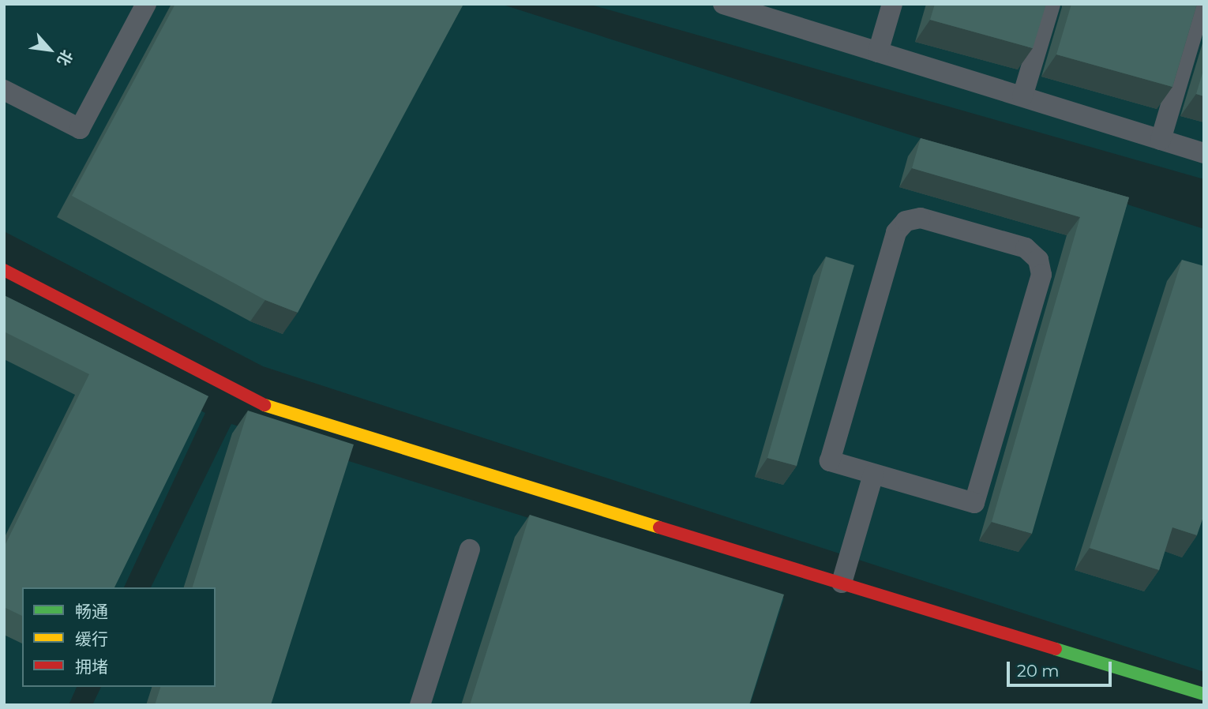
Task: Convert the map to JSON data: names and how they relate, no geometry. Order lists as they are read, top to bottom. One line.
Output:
{"legend":["畅通","缓行","拥堵"],"scale_bar":"20 m","north":"bottom right"}
